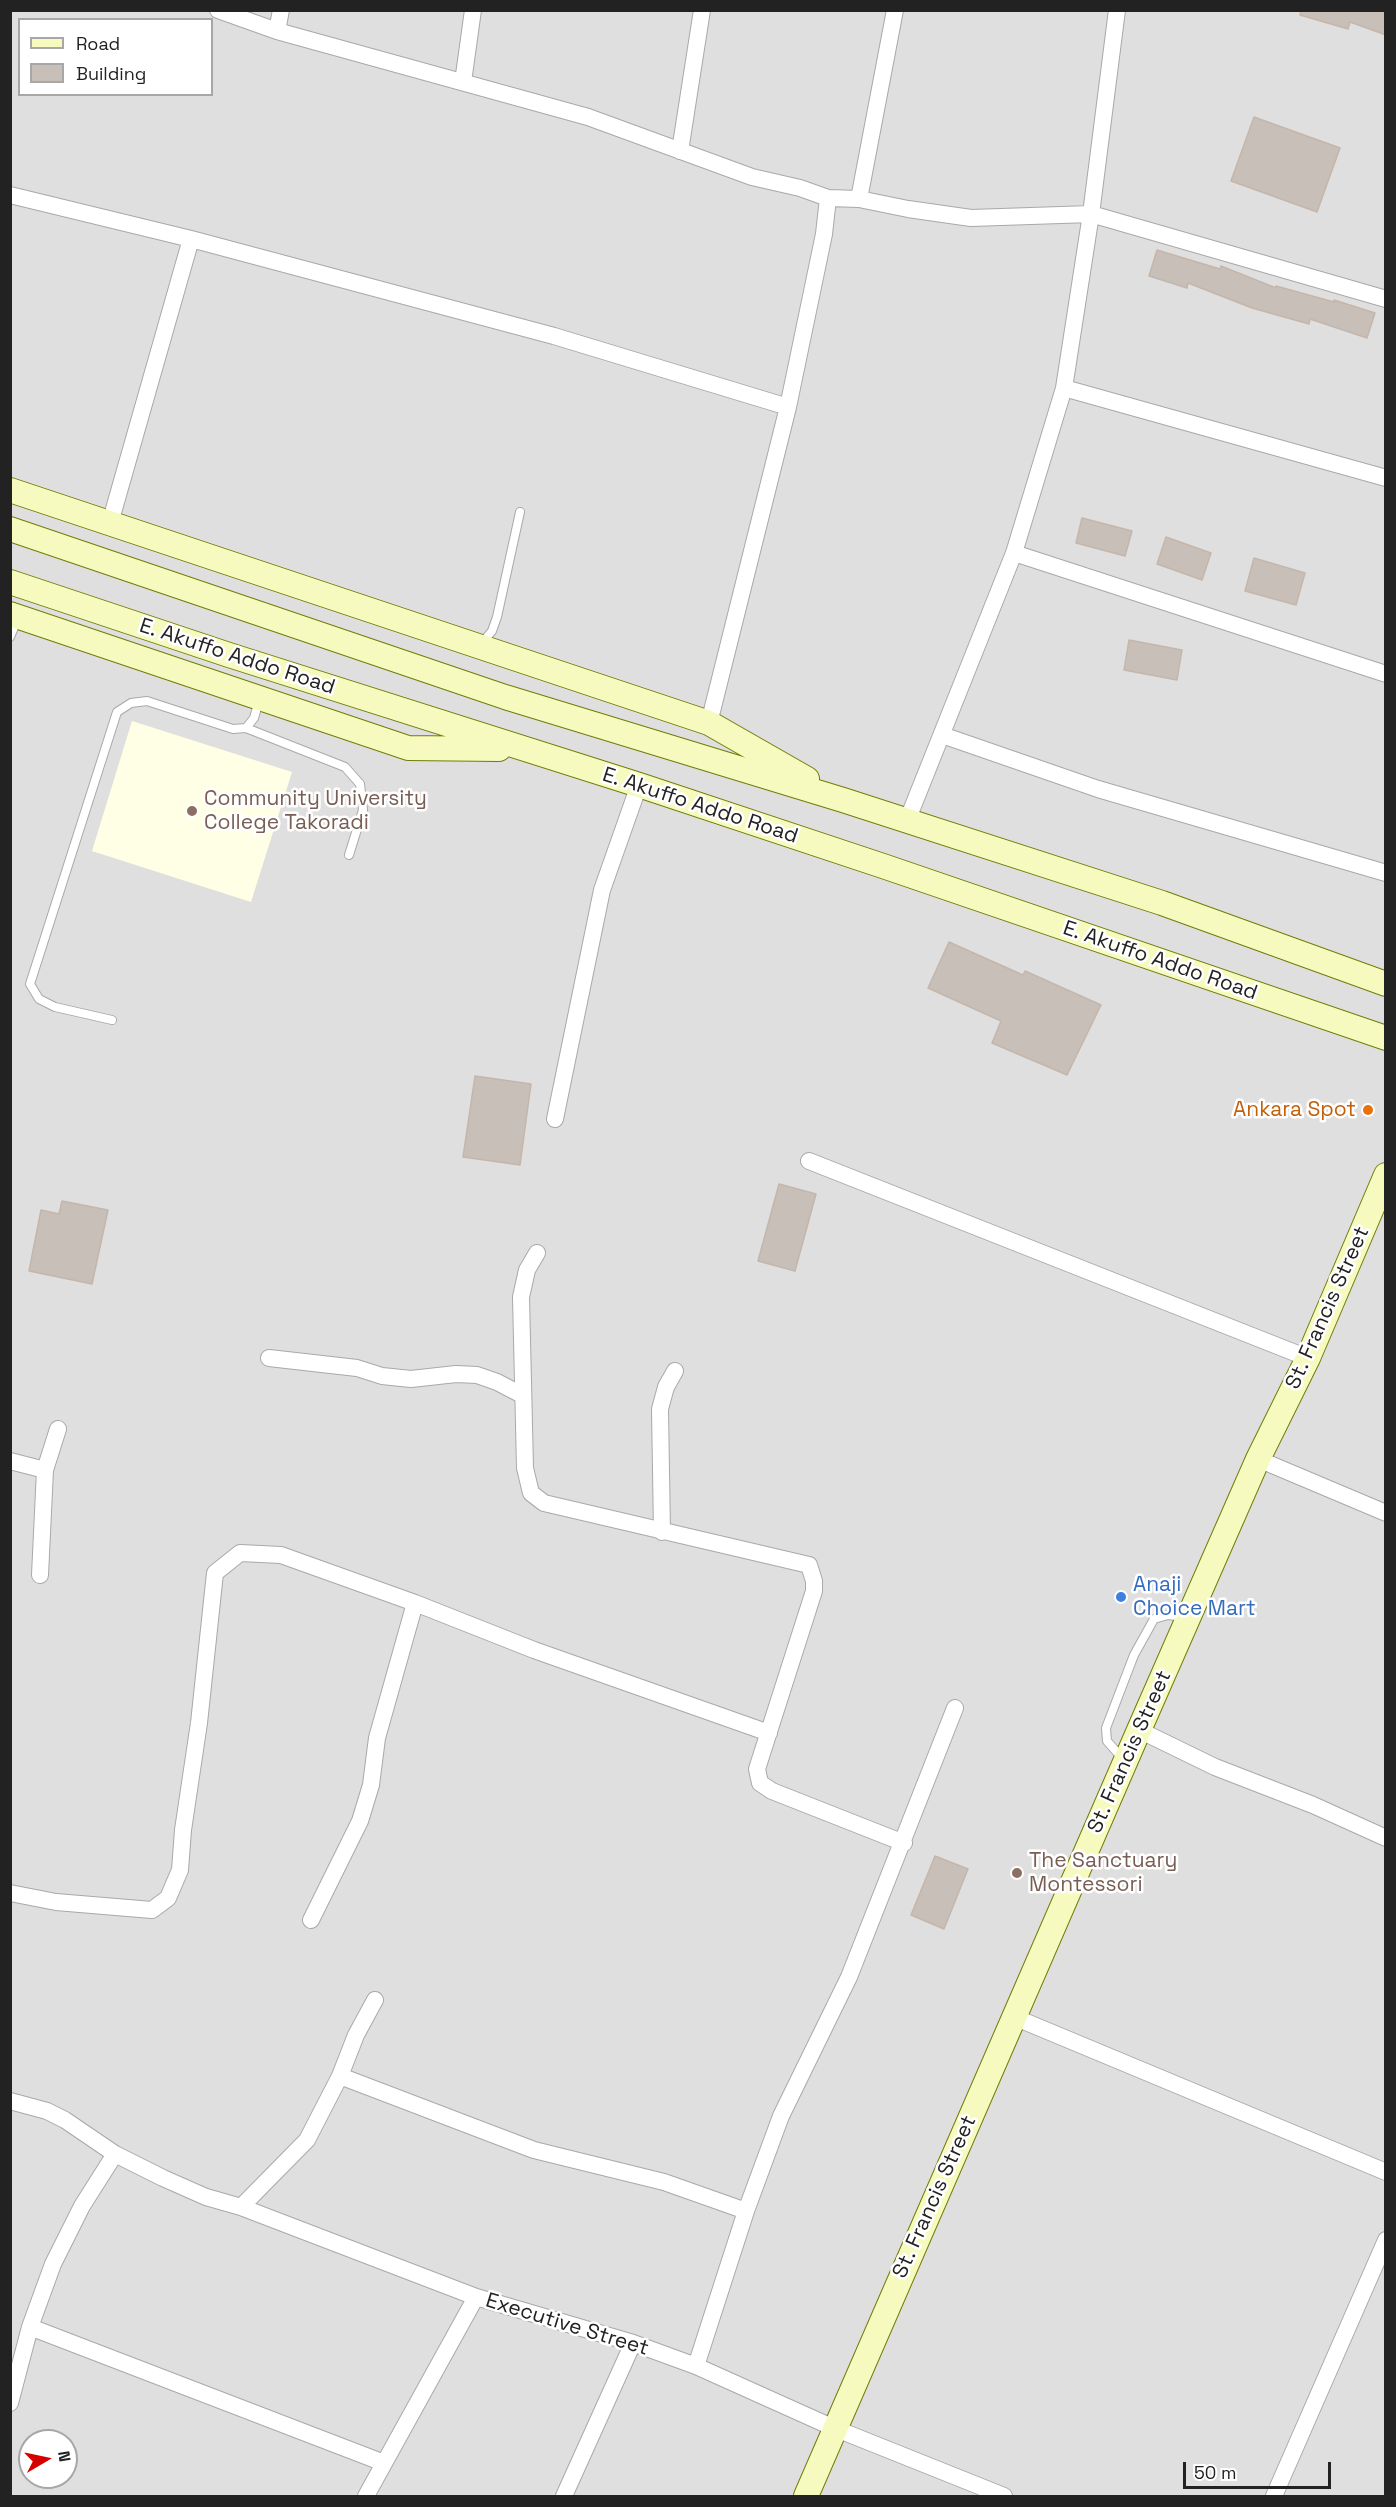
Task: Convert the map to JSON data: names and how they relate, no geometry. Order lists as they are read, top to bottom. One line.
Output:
{"streets":{"main road":["E. Akuffo Addo Road","St. Francis Street"],"street":["Executive Street"]},"crossings":[["St. Francis Street","Executive Street"]],"places":["Community University College Takoradi","Ankara Spot","Anaji Choice Mart","The Sanctuary Montessori"],"legend":["Road","Building"],"scale_bar":"50 m","north":"right"}
